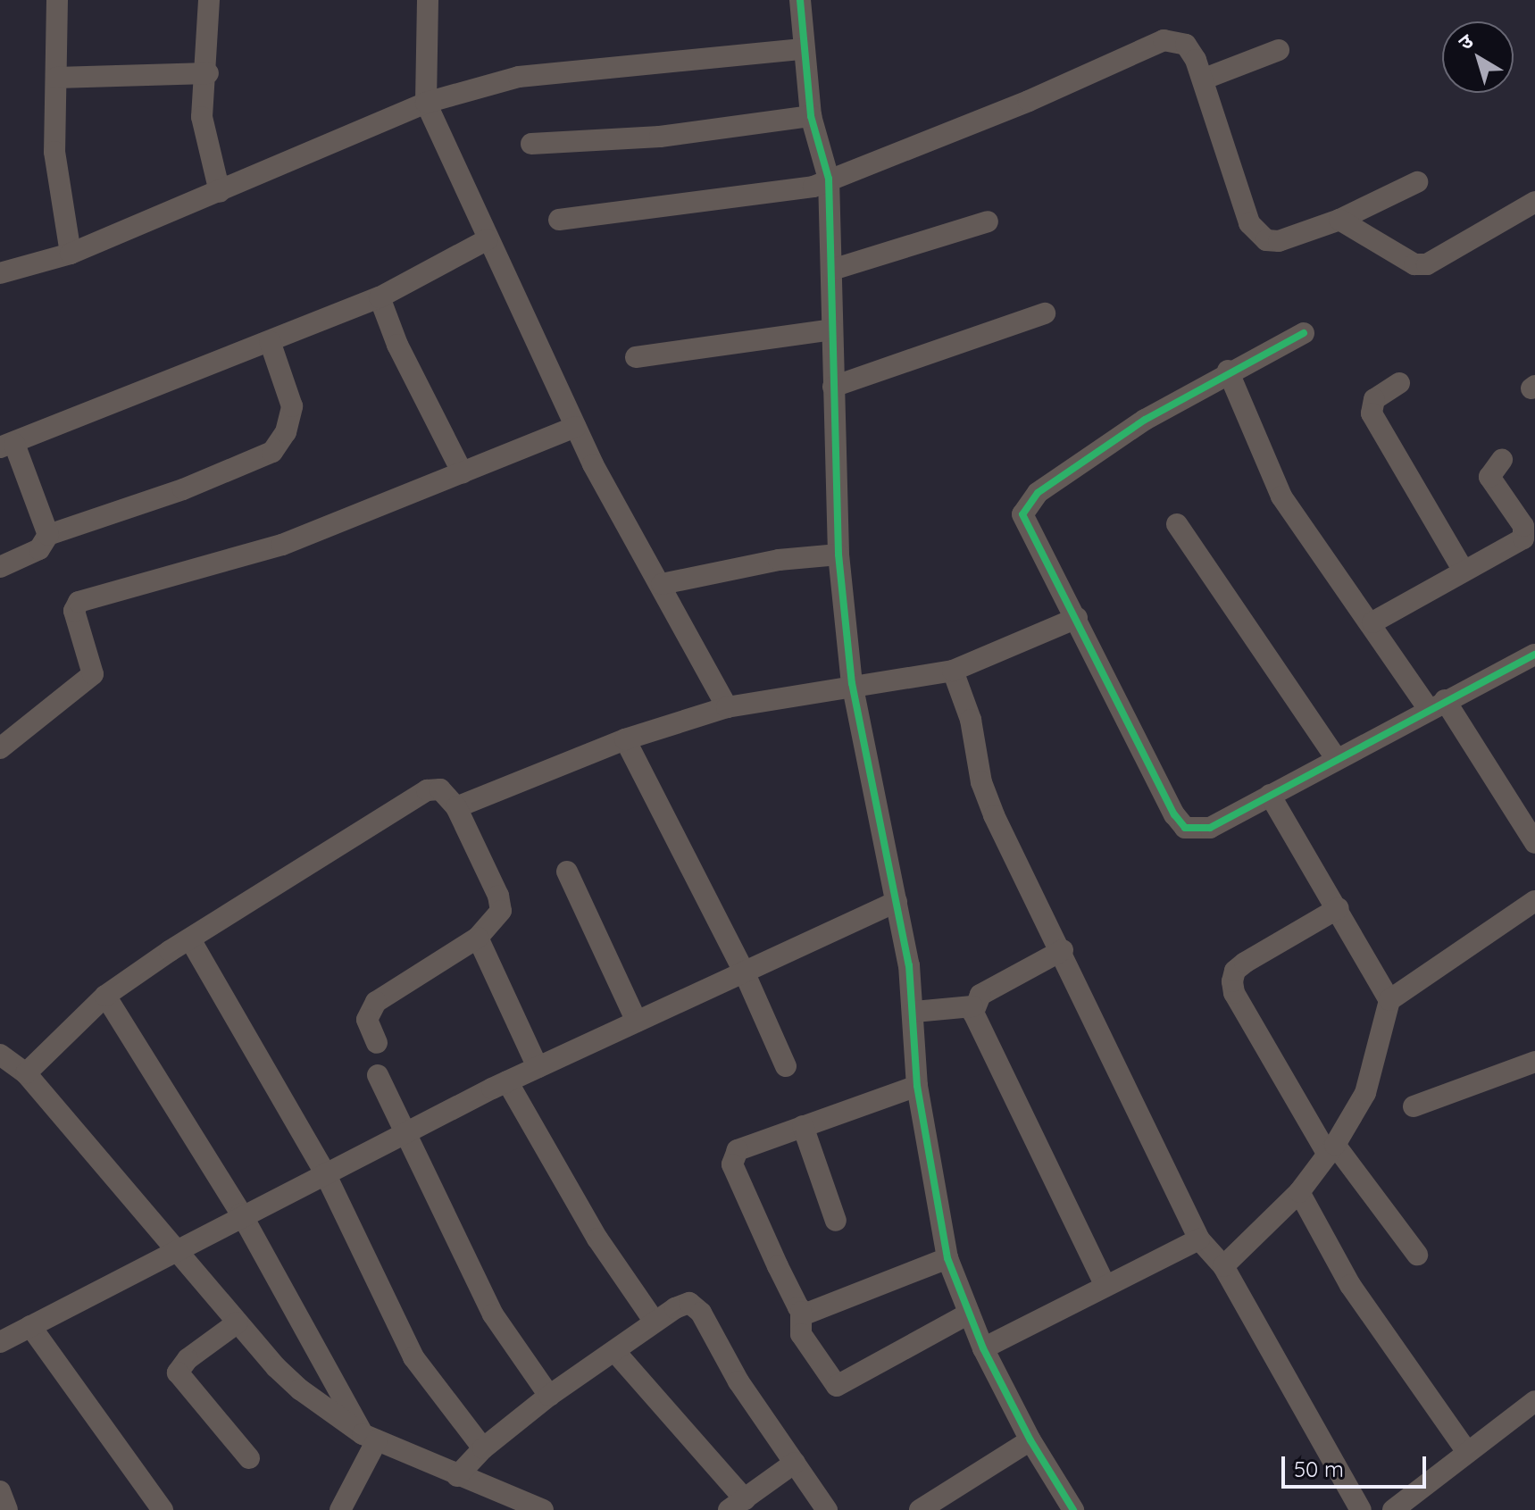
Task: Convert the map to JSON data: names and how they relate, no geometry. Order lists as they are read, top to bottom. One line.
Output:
{"scale_bar":"50 m","north":"top left"}
